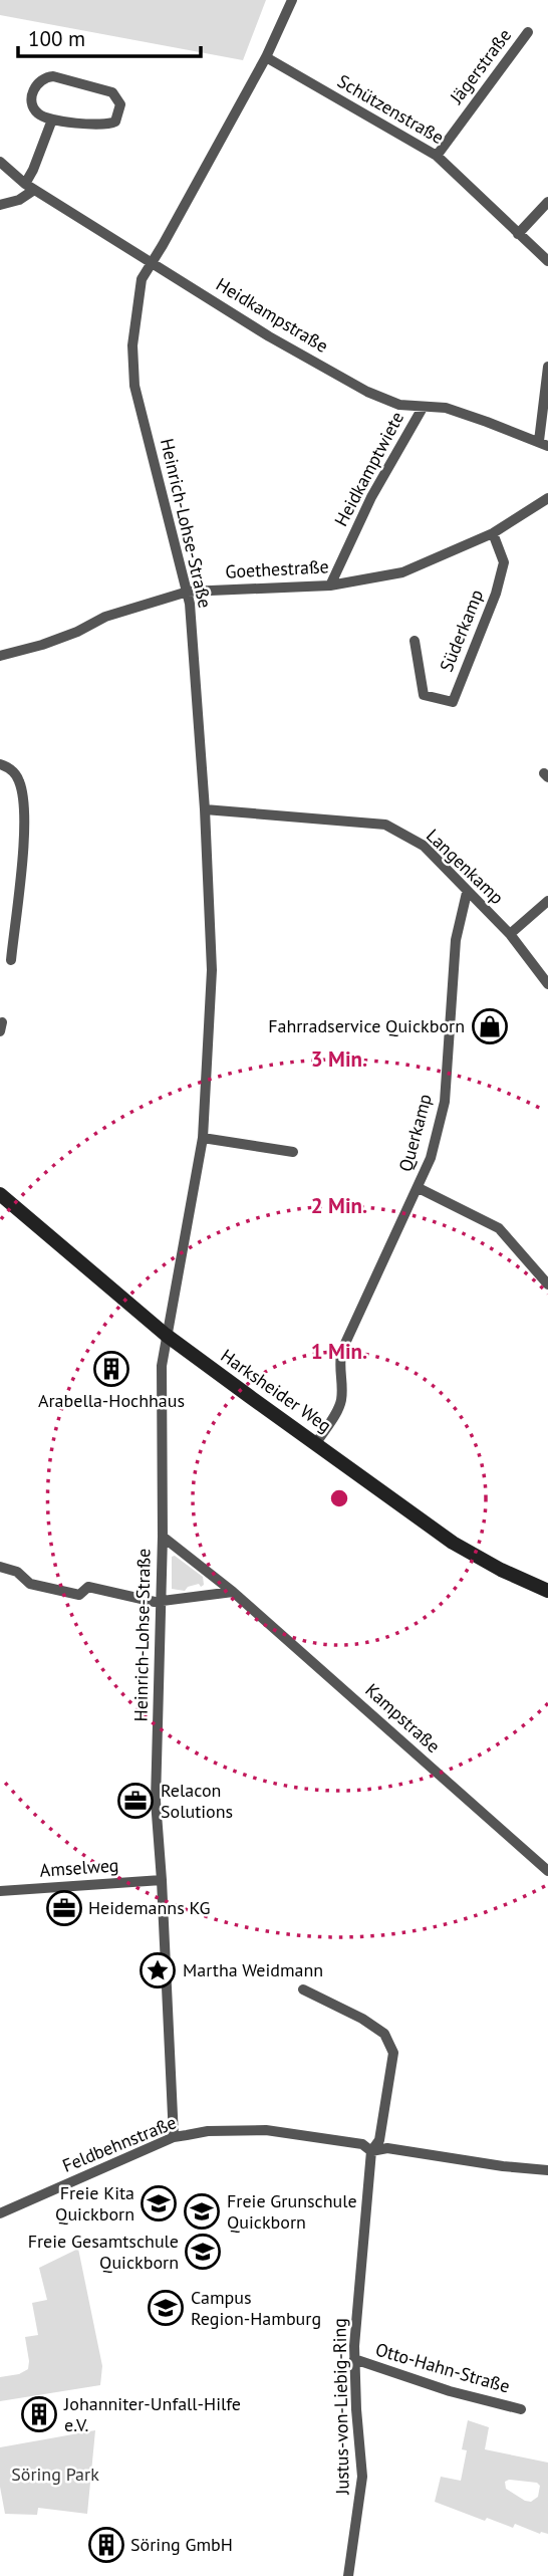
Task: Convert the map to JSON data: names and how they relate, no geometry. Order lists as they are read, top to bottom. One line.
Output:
{"streets":{"main road":["Harksheider Weg"],"street":["Jägerstraße","Schützenstraße","Heidkampstraße","Heidkamptwiete","Heinrich-Lohse-Straße","Goethestraße","Süderkamp","Langenkamp","Querkamp","Kampstraße","Amselweg","Feldbehnstraße","Otto-Hahn-Straße","Justus-von-Liebig-Ring"]},"crossings":[["Jägerstraße","Schützenstraße"],["Schützenstraße","Heinrich-Lohse-Straße"],["Heidkampstraße","Heidkamptwiete"],["Heidkampstraße","Heinrich-Lohse-Straße"],["Heidkamptwiete","Goethestraße"],["Heinrich-Lohse-Straße","Goethestraße"],["Heinrich-Lohse-Straße","Langenkamp"],["Heinrich-Lohse-Straße","Harksheider Weg"],["Heinrich-Lohse-Straße","Kampstraße"],["Heinrich-Lohse-Straße","Amselweg"],["Heinrich-Lohse-Straße","Feldbehnstraße"],["Goethestraße","Süderkamp"],["Langenkamp","Querkamp"],["Querkamp","Harksheider Weg"],["Feldbehnstraße","Justus-von-Liebig-Ring"],["Otto-Hahn-Straße","Justus-von-Liebig-Ring"]],"parks":["Söring Park"],"places":{"shop":["Fahrradservice Quickborn"],"building":["Arabella-Hochhaus","Johanniter-Unfall-Hilfe e.V.","Söring GmbH"],"office":["Relacon Solutions","Heidemanns KG"],"place":["Martha Weidmann"],"school or university":["Freie Kita Quickborn","Freie Grunschule Quickborn","Freie Gesamtschule Quickborn","Campus Region-Hamburg"]},"scale_bar":"100 m","rings":["3 Min.","2 Min.","1 Min."]}
